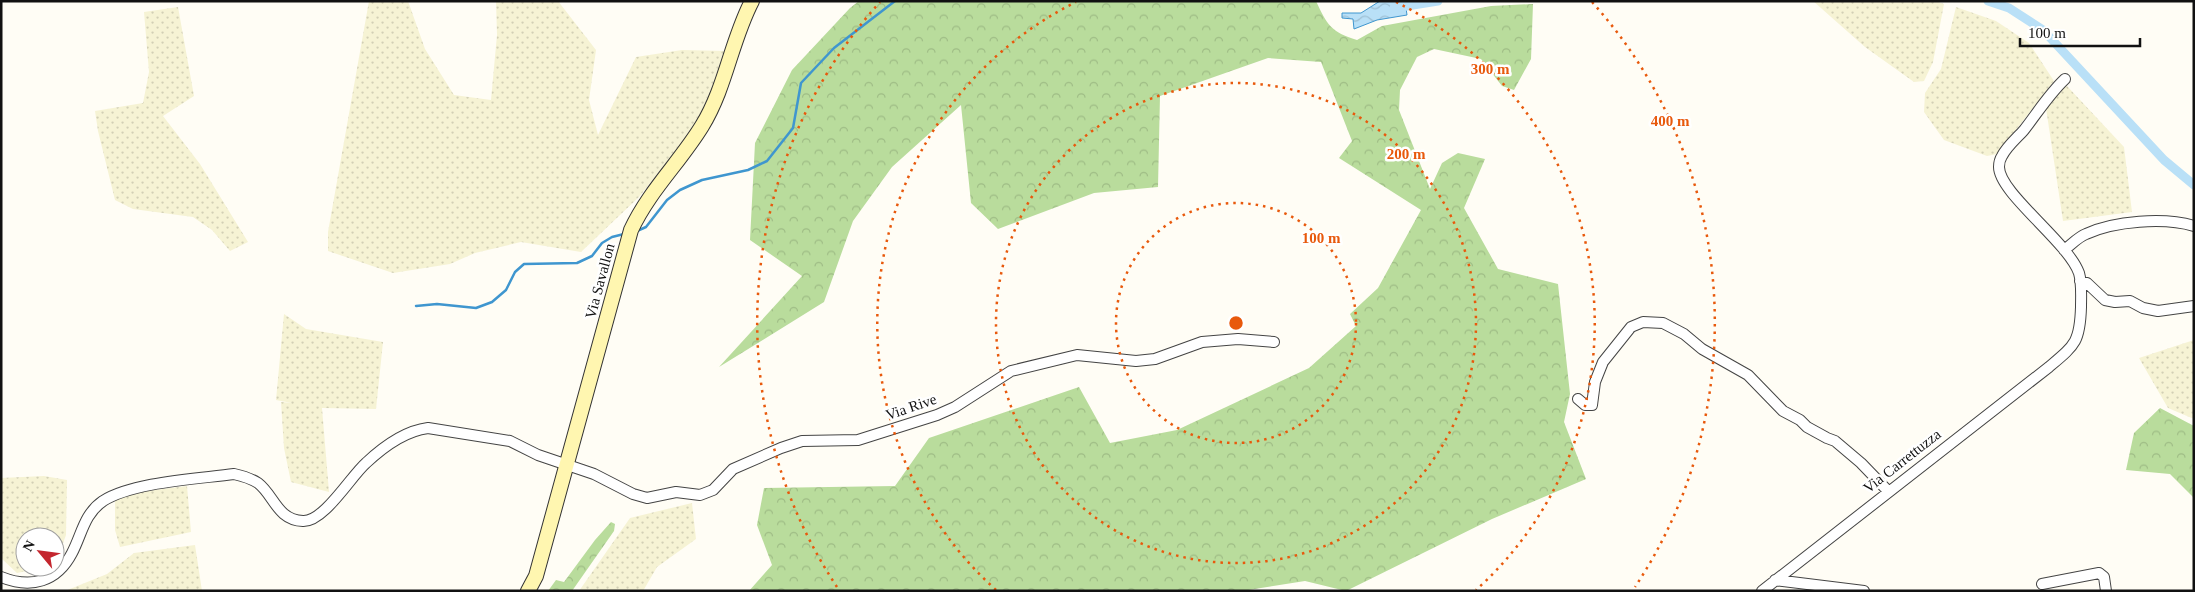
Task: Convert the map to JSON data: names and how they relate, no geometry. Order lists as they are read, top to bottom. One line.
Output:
{"streets":{"main road":["Via Savallon"],"street":["Via Rive","Via Carrettuzza"]},"crossings":[["Via Savallon","Via Rive"]],"scale_bar":"100 m","north":"top left","rings":["300 m","400 m","200 m","100 m"]}
